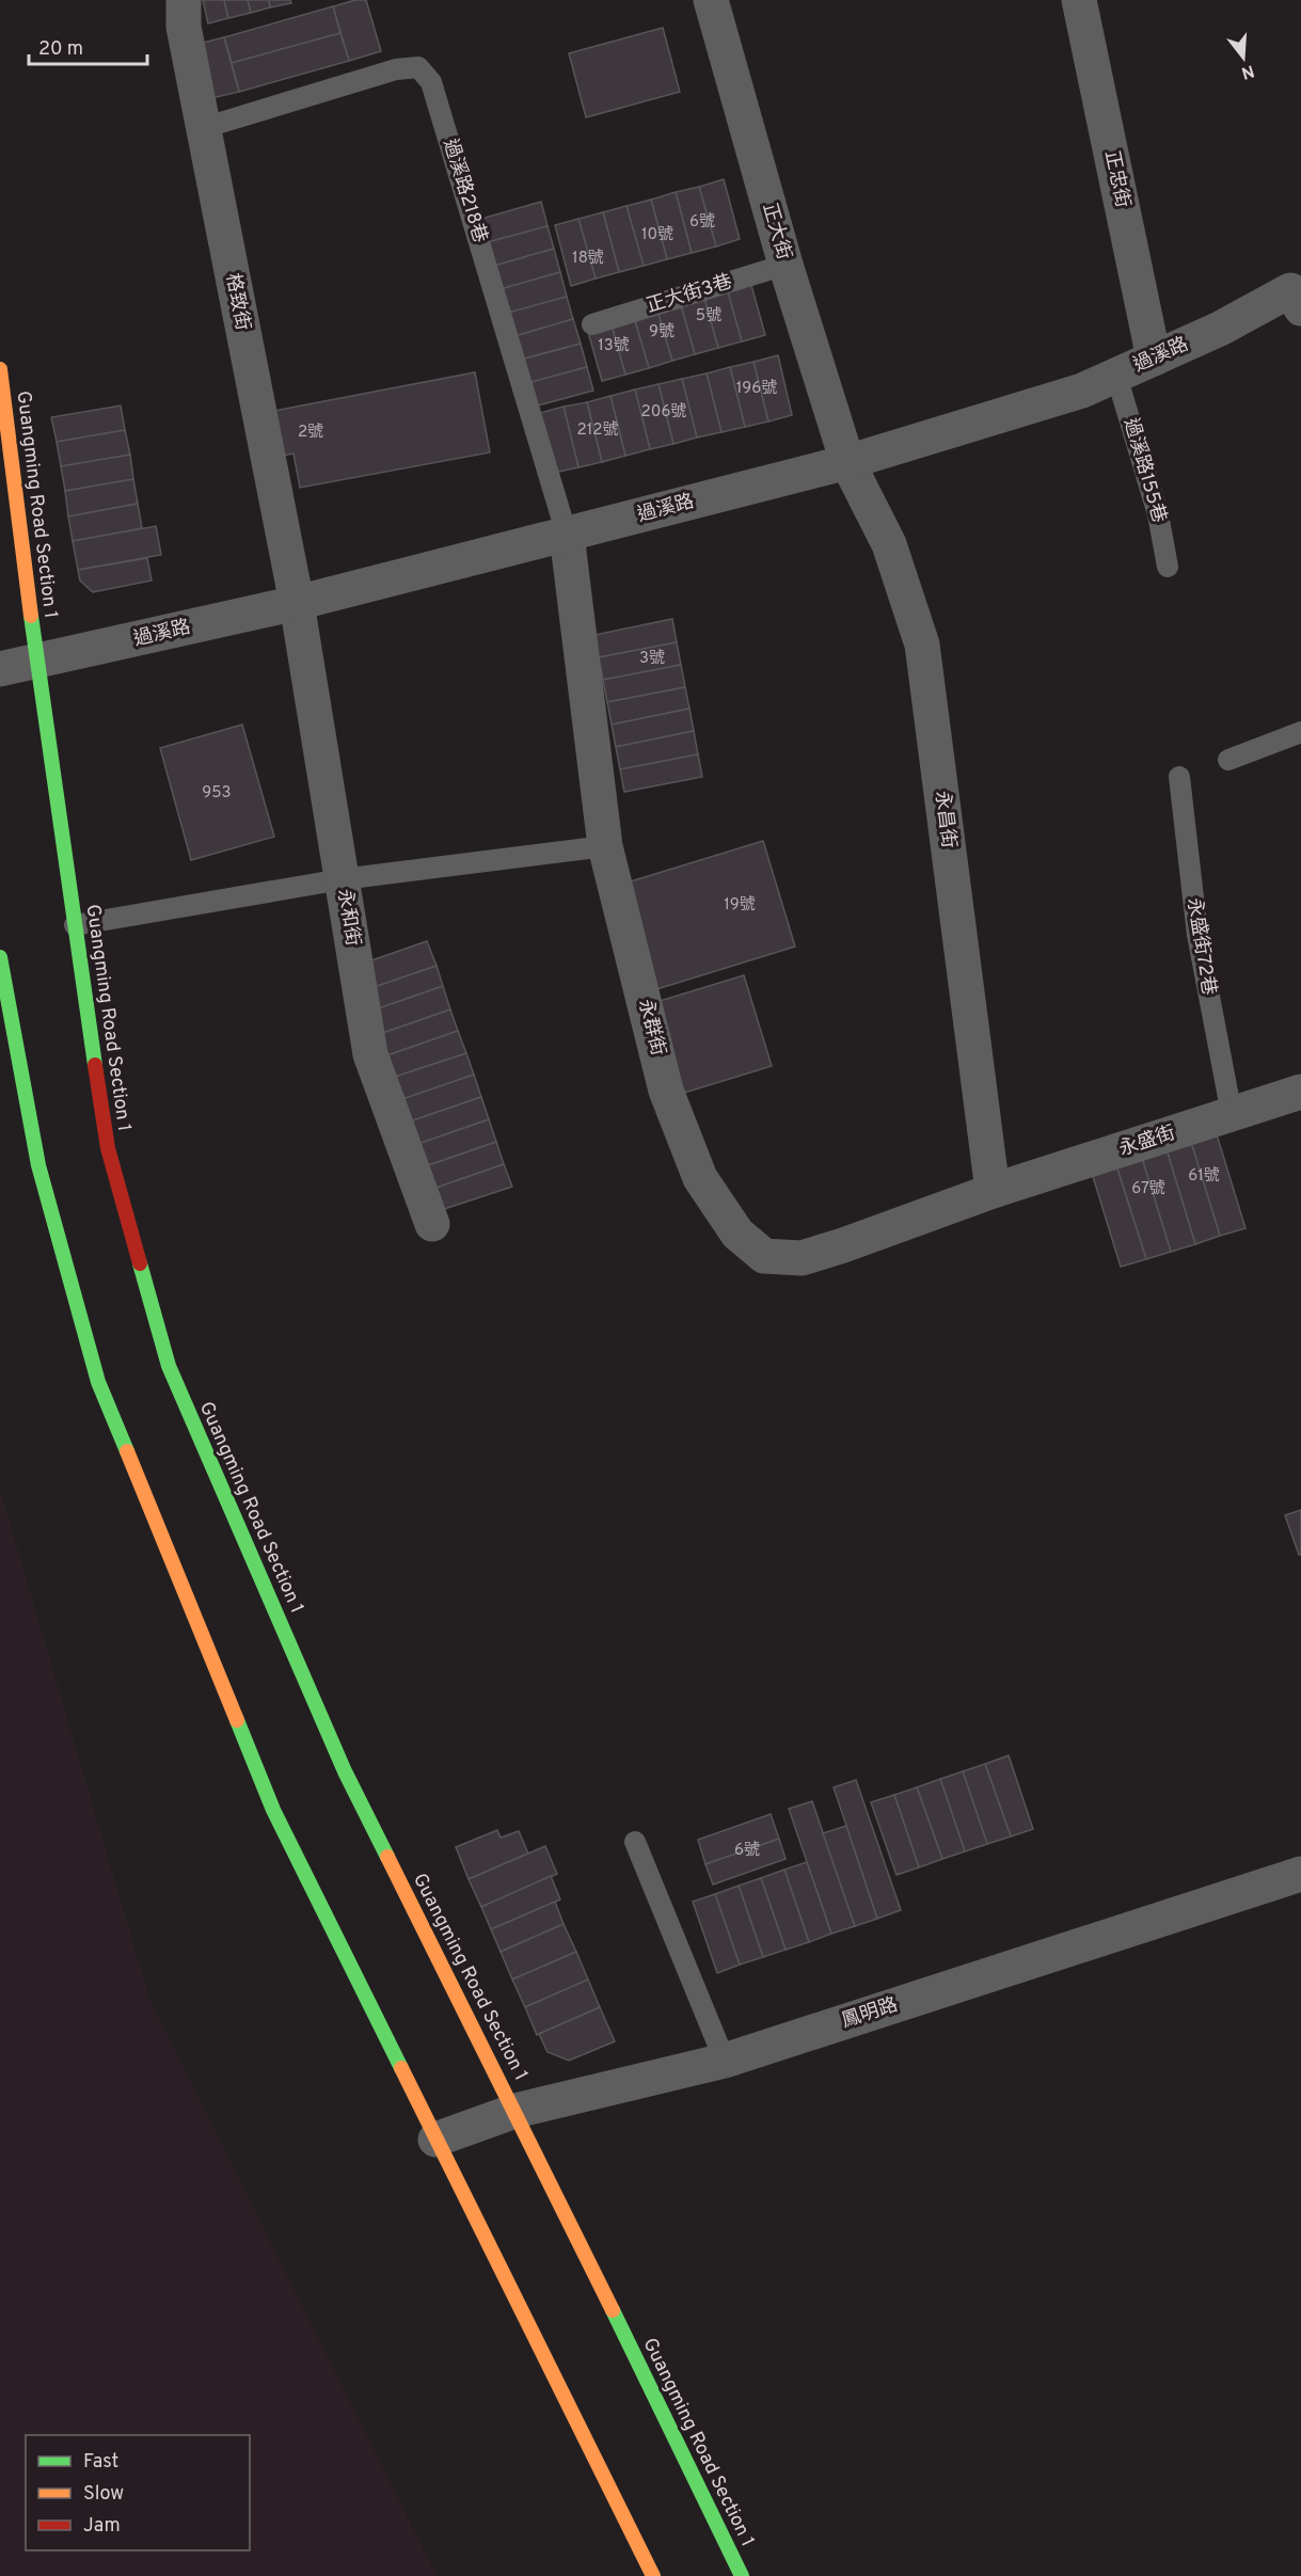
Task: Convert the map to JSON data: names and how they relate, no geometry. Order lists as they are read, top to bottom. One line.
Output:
{"streets":{"street":["正忠街","正大街","格致街","過溪路","Guangming Road Section 1","永昌街","永和街","永群街","永盛街","鳳明路"],"lane":["過溪路218巷","正大街3巷","過溪路155巷","永盛街72巷"]},"crossings":[["正忠街","過溪路"],["過溪路218巷","格致街"],["過溪路218巷","過溪路"],["過溪路218巷","永群街"],["正大街","正大街3巷"],["正大街","過溪路"],["正大街","永昌街"],["格致街","過溪路"],["格致街","永和街"],["過溪路","過溪路155巷"],["過溪路","Guangming Road Section 1"],["過溪路","永昌街"],["過溪路","永和街"],["過溪路","永群街"],["Guangming Road Section 1","鳳明路"],["永昌街","永群街"],["永昌街","永盛街"],["永盛街72巷","永盛街"],["永群街","永盛街"]],"house_numbers":["6號","10號","18號","5號","9號","13號","196號","206號","212號","2號","3號","953","19號","61號","67號","6號"],"legend":["Fast","Slow","Jam"],"scale_bar":"20 m","north":"bottom"}
